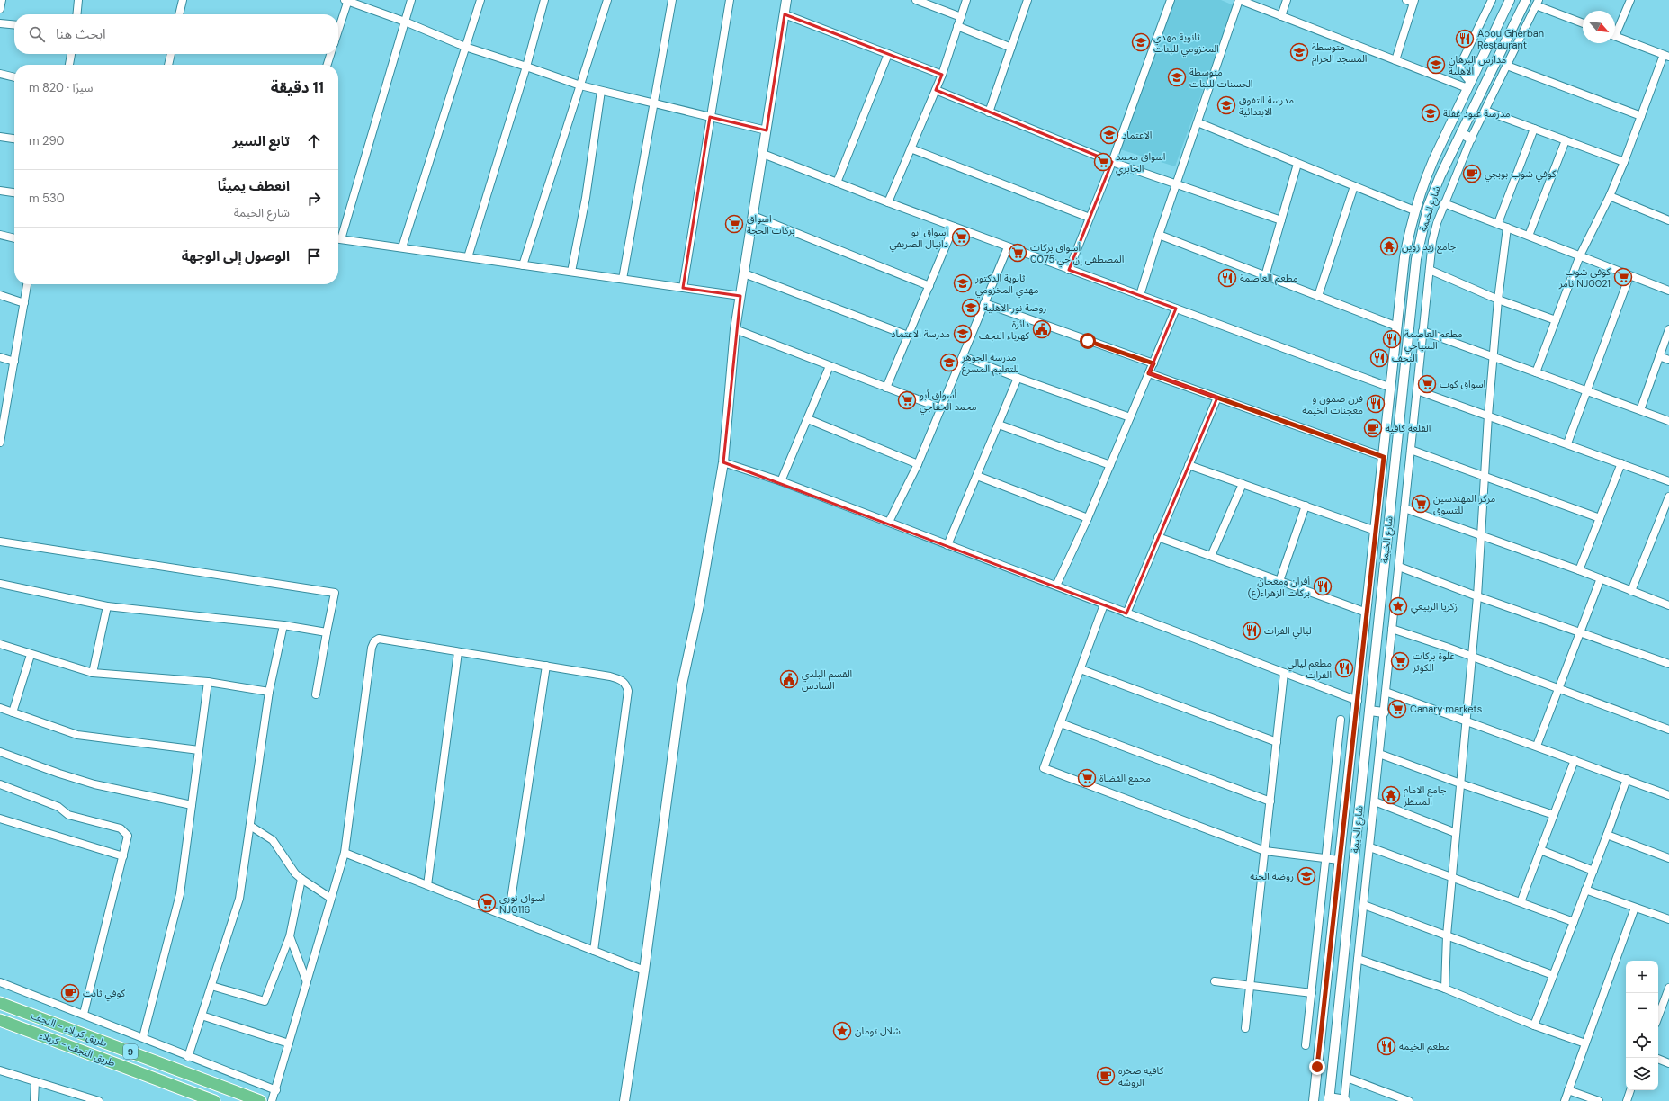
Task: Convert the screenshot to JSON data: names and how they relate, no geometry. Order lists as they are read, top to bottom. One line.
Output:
{"streets":{"highway":["طريق کربلاء - النجف","طريق النجف - کربلاء","9"],"street":["شارع الخيمة"]},"places":{"restaurant":["Abou Gherban Restaurant","مطعم العاصمة","مطعم العاصمة السياحي","النجف","فرن صمون و معجنات الخيمة","أفران ومعجان بركات الزهراء(ع)","ليالي الفرات","مطعم ليالي الفرات","مطعم الخيمة"],"school or university":["ثانوية مهدي المخزومي للبنات","متوسطة المسجد الحرام","مدارس البرهان الاهلية","متوسطة الحسنات للبنات","مدرسة التفوق الابتدائية","مدرسة عبود غفلة","الاعتماد","ثانوية الدكتور مهدي المخزومي","روضة نور الاهلية","مدرسة الاعتماد","مدرسة الجوهر للتعليم المسرع","روضة الجنة"],"supermarket":["اسواق محمد الجابري","اسواق بركات الحجة","أسواق ابو دانيال الصريفي","أسواق بركات المصطفی إن جي 0075","كوفي شوب ثامر NJ0021","اسواق كوب","أسواق أبو محمد الخفاجي","مركز المهندسين للتسوق","علوة بركات الكوثر","Canary markets","مجمع القضاة","اسواق نوري NJ0116"],"cafe":["كوفي شوب بوبجي","القلعة كافية","كوفي ثابت","كافيه صخره الروشه"],"temple":["جامع زيد زوين","جامع الامام المنتظر"],"public building":["دائرة كهرباء النجف","القسم البلدي السادس"],"place":["زكريا الربيعي","شلال تومان"]},"north":"bottom right","page":{"search":"ابحث هنا","heading":["11 دقيقة","سيرًا · 820 m"],"list":[["تابع السير","290 m"],["انعطف يمينًا","شارع الخيمة","530 m"],"الوصول إلى الوجهة"],"map_buttons":["+","−"]}}
